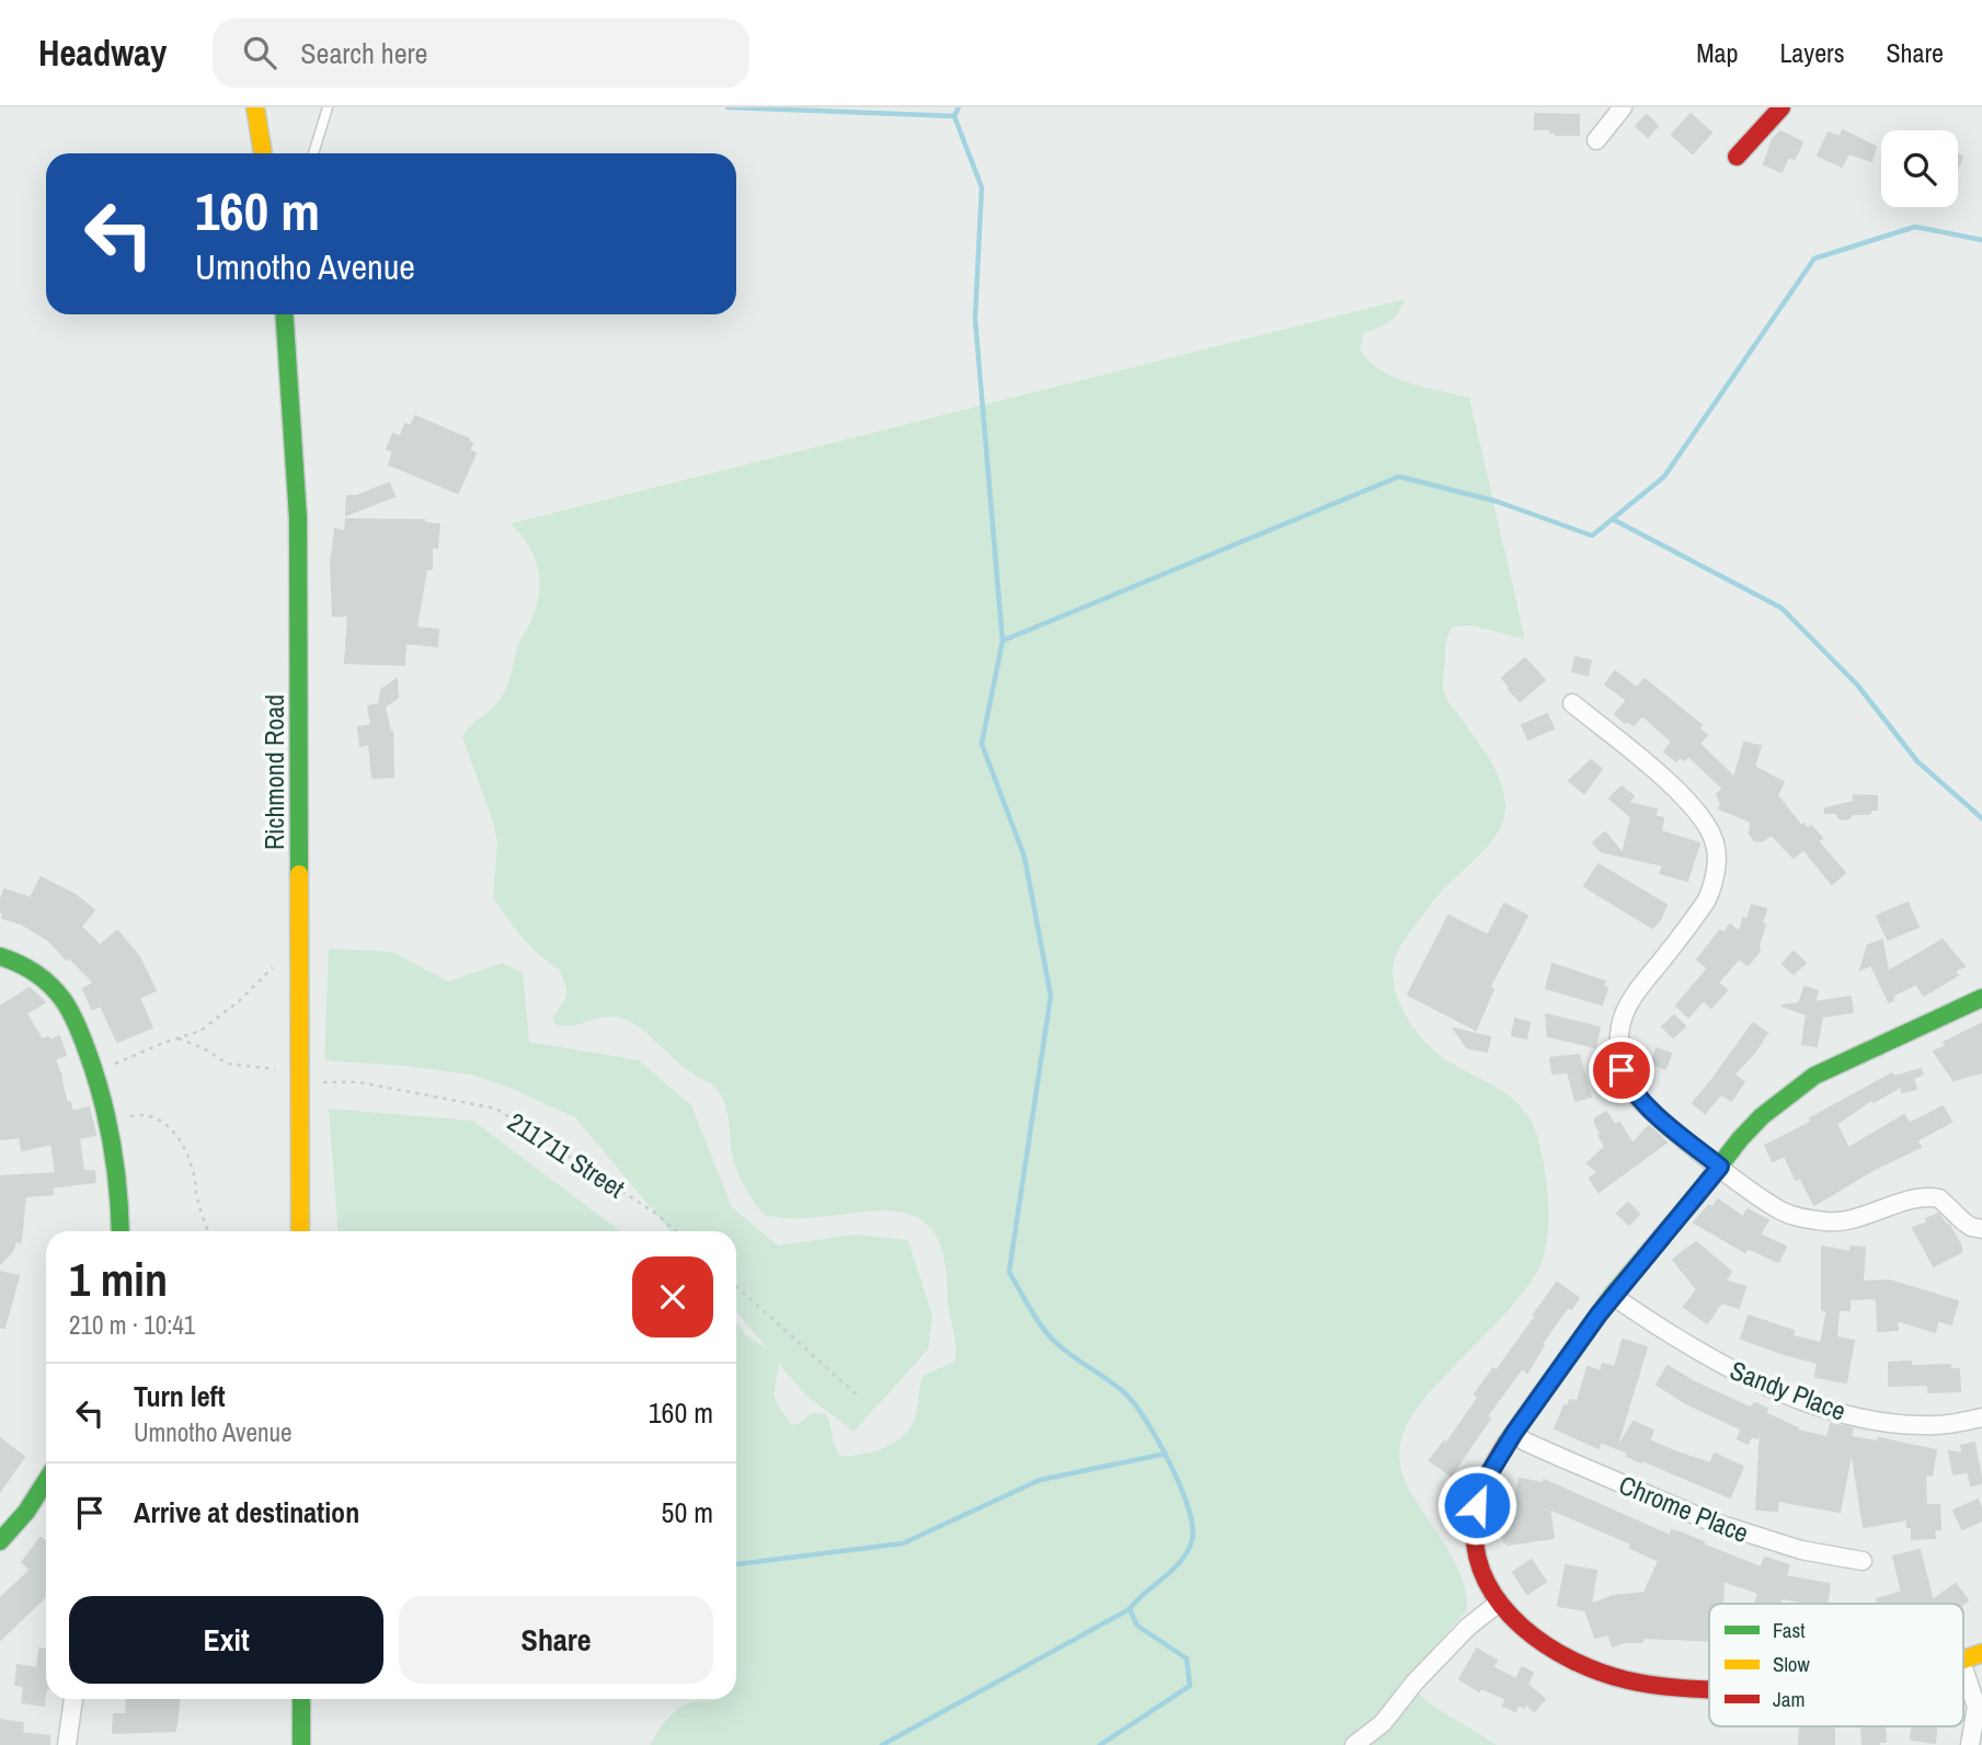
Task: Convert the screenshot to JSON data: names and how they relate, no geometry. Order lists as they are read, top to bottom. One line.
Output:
{"streets":{"main road":["Richmond Road"],"street":["Sandy Place","Chrome Place"],"path":["211711 Street"]},"crossings":[["Richmond Road","211711 Street"]],"legend":["Fast","Slow","Jam"],"page":{"header":"Headway","search":"Search here","nav":["Map","Layers","Share"],"turn":["160 m","Umnotho Avenue"],"heading":["1 min","210 m · 10:41"],"list":[{"name":"Turn left","note":"Umnotho Avenue","value":"160 m"},{"name":"Arrive at destination","value":"50 m"}],"buttons":["Exit","Share"]}}
